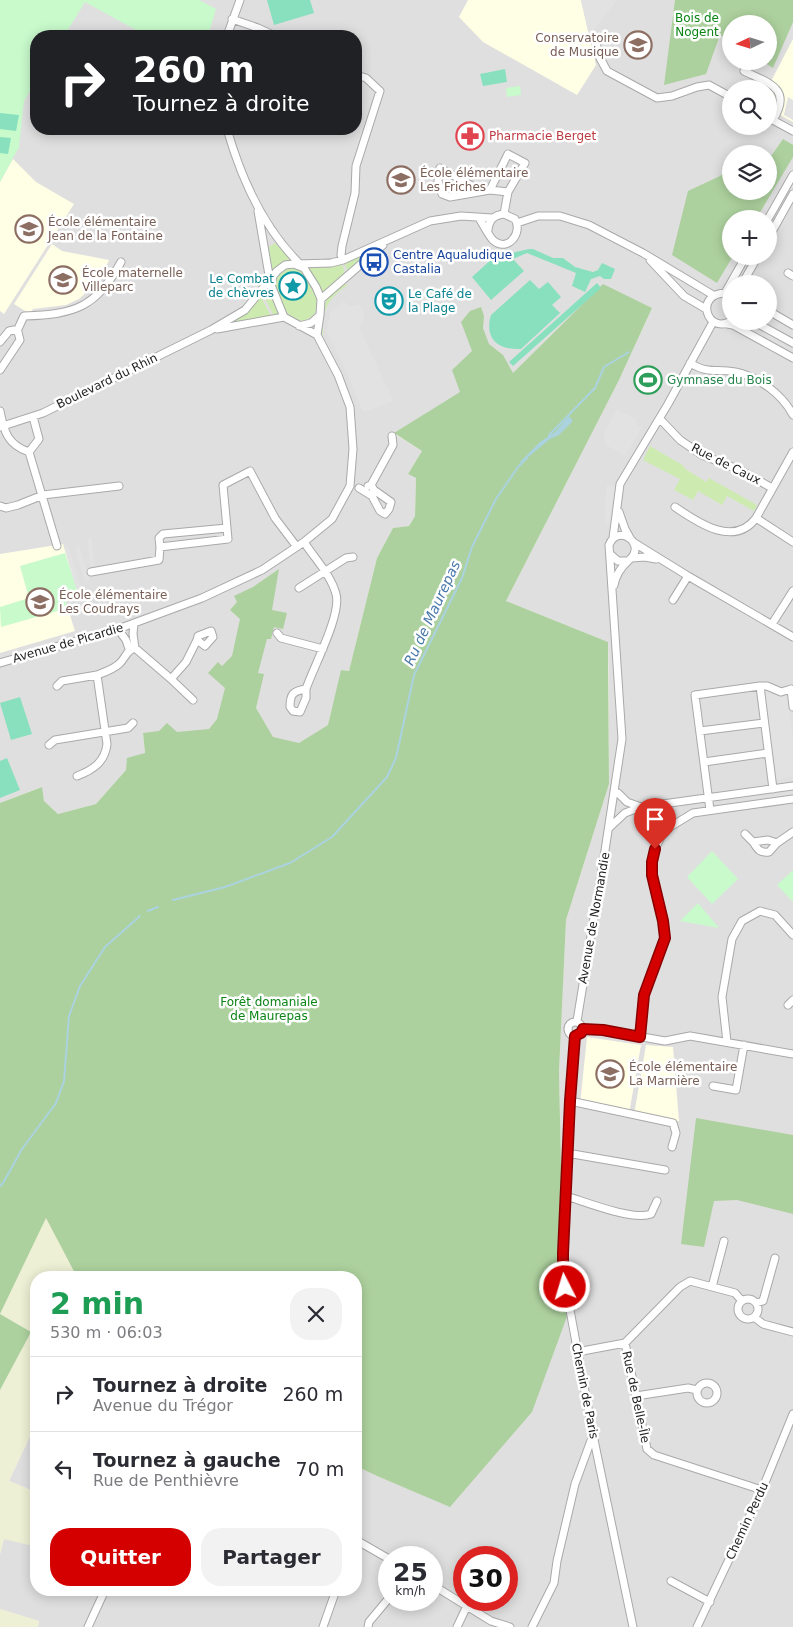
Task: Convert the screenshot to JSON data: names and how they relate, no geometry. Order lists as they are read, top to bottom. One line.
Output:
{"streets":{"street":["Boulevard du Rhin","Rue de Caux","Avenue de Picardie","Avenue de Normandie","Chemin de Paris","Rue de Belle-Île","Chemin Perdu"]},"crossings":[["Avenue de Normandie","Chemin de Paris"],["Rue de Belle-Île","Chemin Perdu"]],"water":["Ru de Maurepas"],"parks":["Bois de Nogent","Forêt domaniale de Maurepas"],"places":{"school or university":["Conservatoire de Musique","École élémentaire Les Friches","École élémentaire Jean de la Fontaine","École maternelle Villeparc","École élémentaire Les Coudrays","École élémentaire La Marnière"],"pharmacy":["Pharmacie Berget"],"bus stop":["Centre Aqualudique Castalia"],"place":["Le Combat de chèvres"],"theatre":["Le Café de la Plage"],"sports":["Gymnase du Bois"]},"north":"left","page":{"map_buttons":["+","−"],"turn":["260 m","Tournez à droite"],"heading":["2 min","530 m · 06:03"],"list":[{"name":"Tournez à droite","note":"Avenue du Trégor","value":"260 m"},{"name":"Tournez à gauche","note":"Rue de Penthièvre","value":"70 m"}],"buttons":["Quitter","Partager"],"speed":"25 km/h","limit":"30"}}
